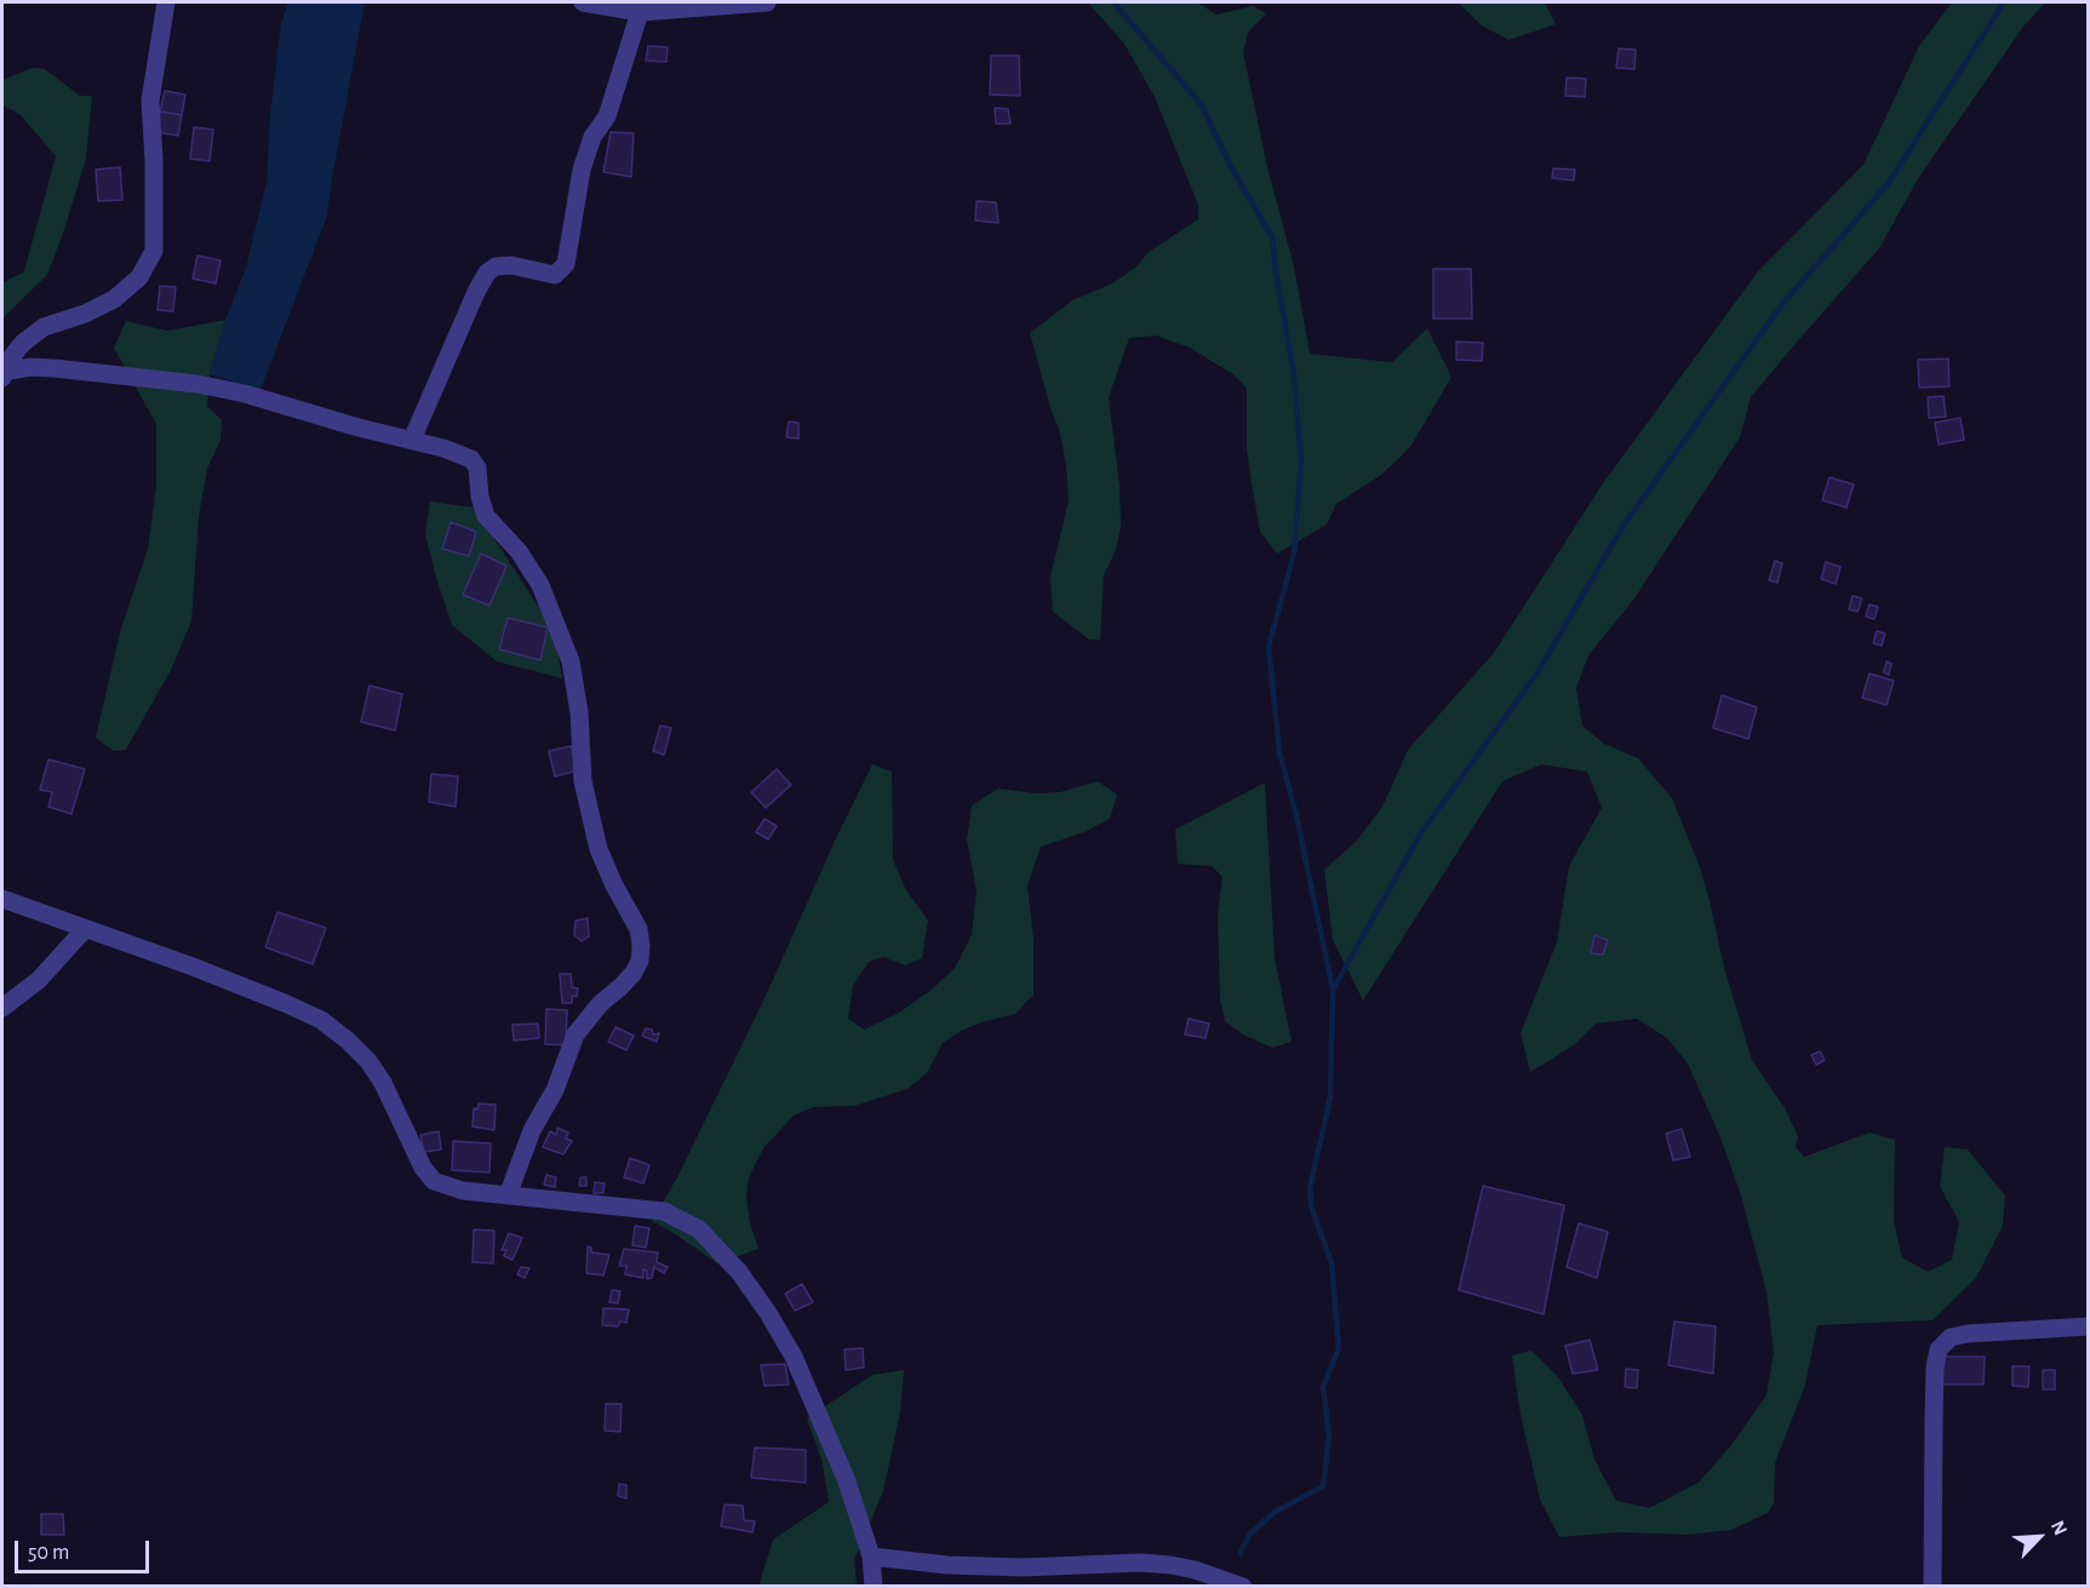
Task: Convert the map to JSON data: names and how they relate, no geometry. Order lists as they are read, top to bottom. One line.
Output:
{"scale_bar":"50 m","north":"top right"}
